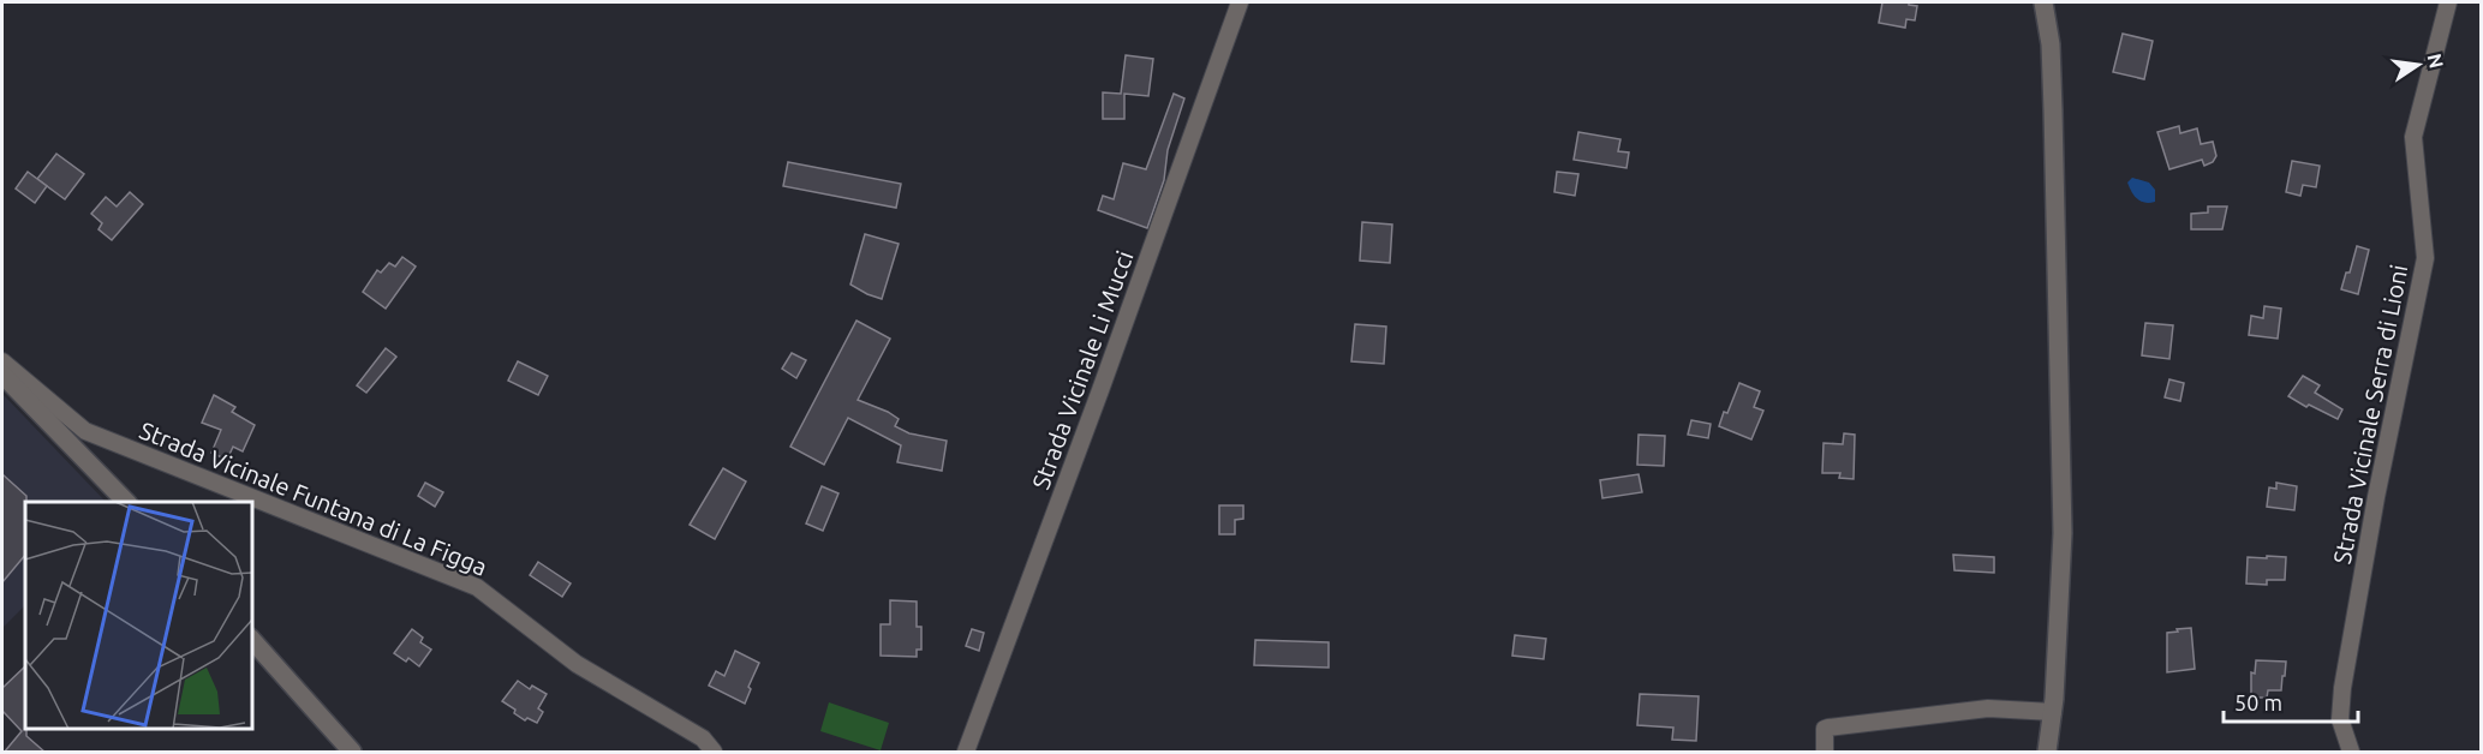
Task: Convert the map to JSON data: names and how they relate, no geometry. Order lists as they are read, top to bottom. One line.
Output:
{"streets":{"street":["Strada Vicinale Li Mucci","Strada Vicinale Serra di Lioni","Strada Vicinale Funtana di La Figga"]},"scale_bar":"50 m","north":"right"}
